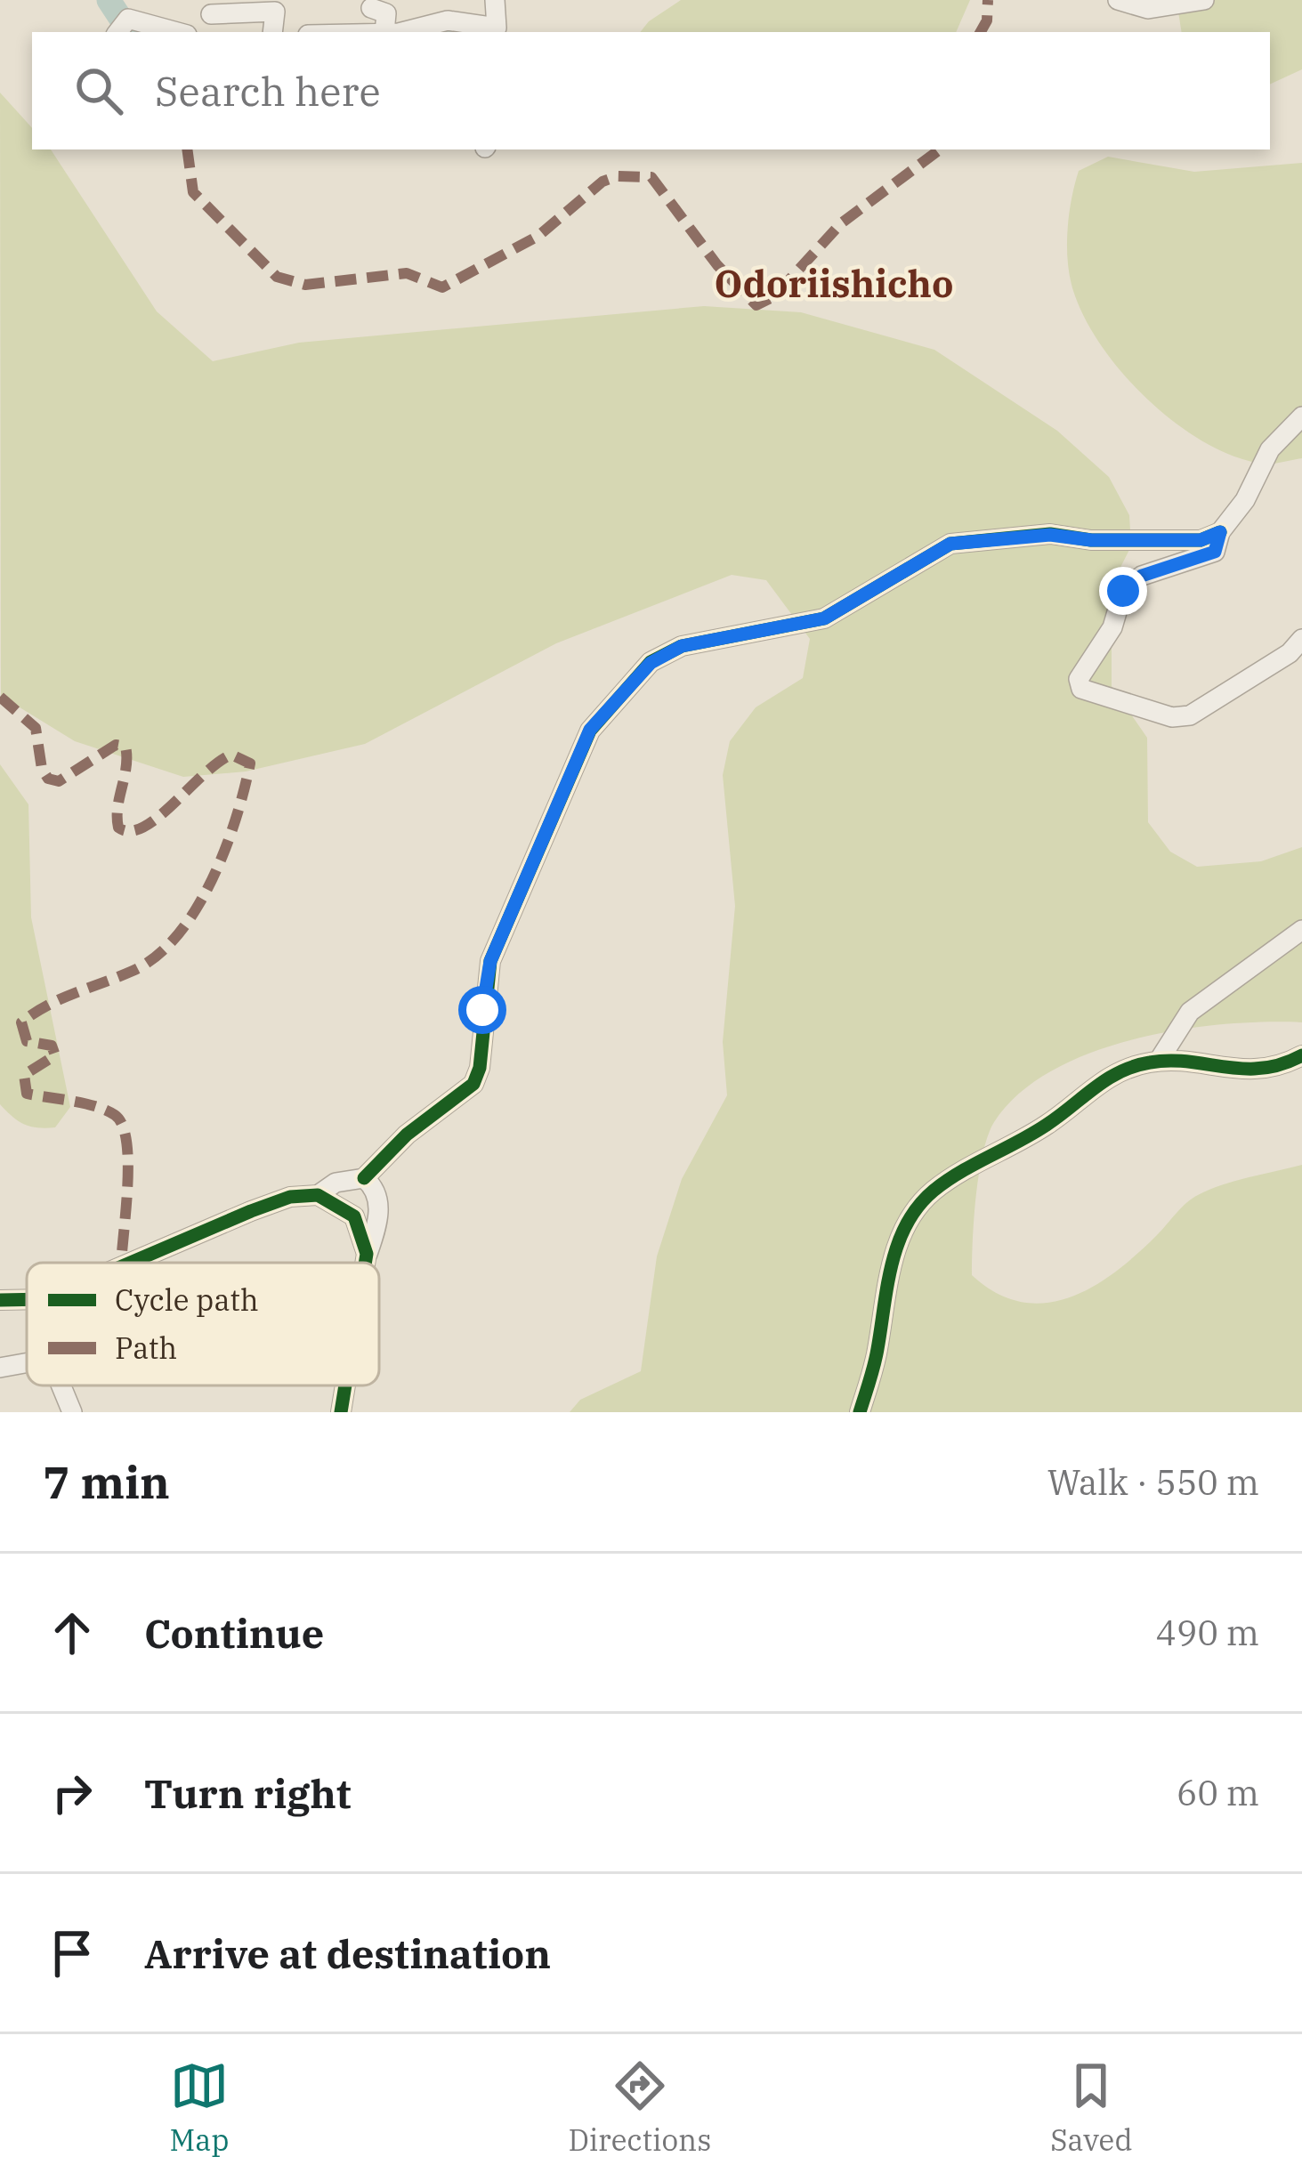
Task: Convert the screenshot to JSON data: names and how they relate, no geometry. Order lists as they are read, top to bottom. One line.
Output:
{"districts":["Odoriishicho"],"legend":["Cycle path","Path"],"page":{"search":"Search here","heading":["7 min","Walk · 550 m"],"list":[["Continue","490 m"],["Turn right","60 m"],"Arrive at destination"],"nav":["Map","Directions","Saved"]}}
